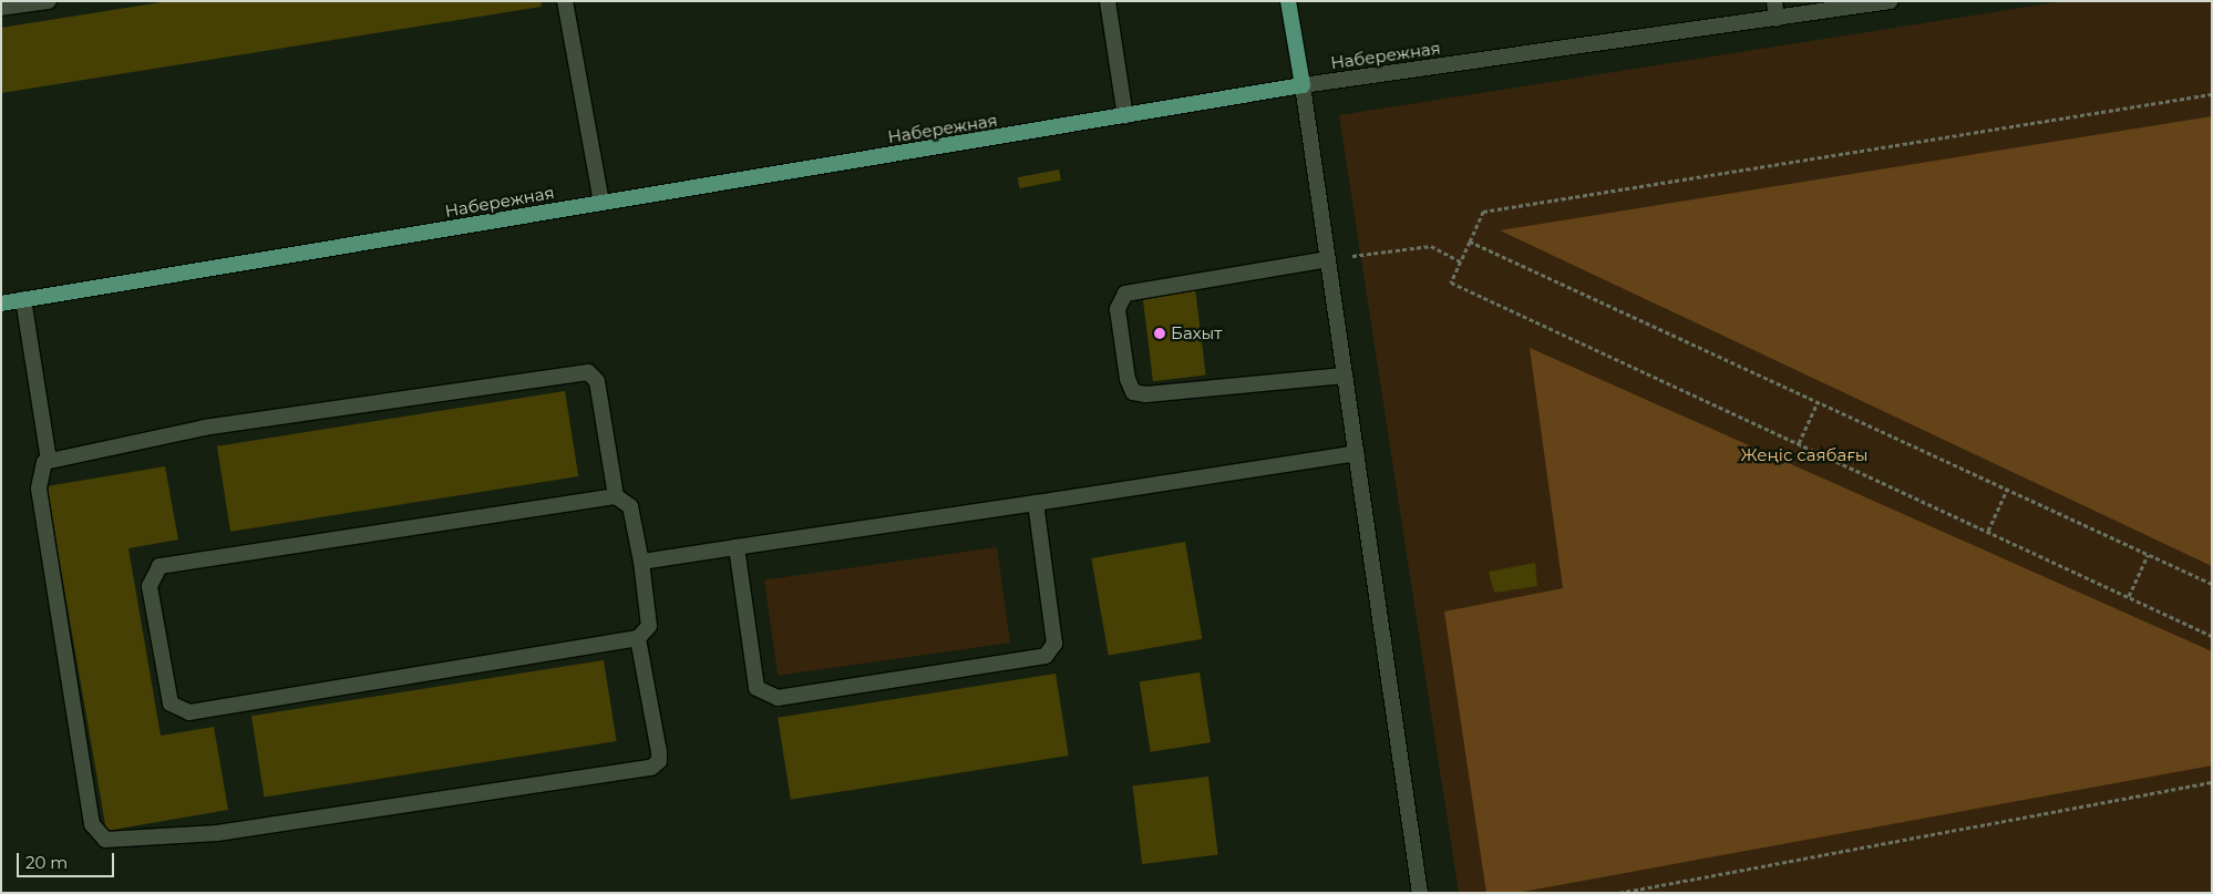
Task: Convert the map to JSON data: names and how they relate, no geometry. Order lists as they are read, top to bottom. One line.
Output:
{"streets":{"main road":["Набережная"]},"parks":["Жеңіс саябағы"],"places":["Бахыт"],"scale_bar":"20 m"}
